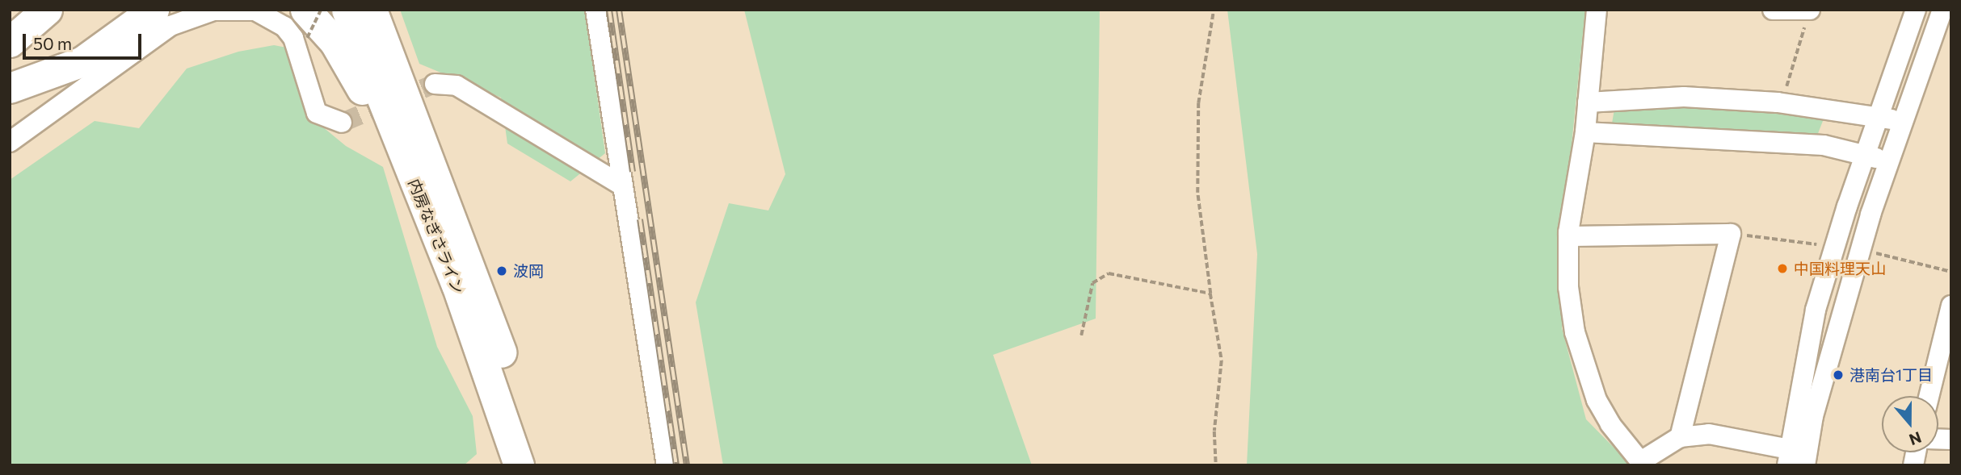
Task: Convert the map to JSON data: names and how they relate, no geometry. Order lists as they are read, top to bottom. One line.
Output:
{"streets":{"highway":["内房なぎさライン"]},"places":["中国料理天山","波岡","港南台1丁目"],"scale_bar":"50 m","north":"bottom"}
